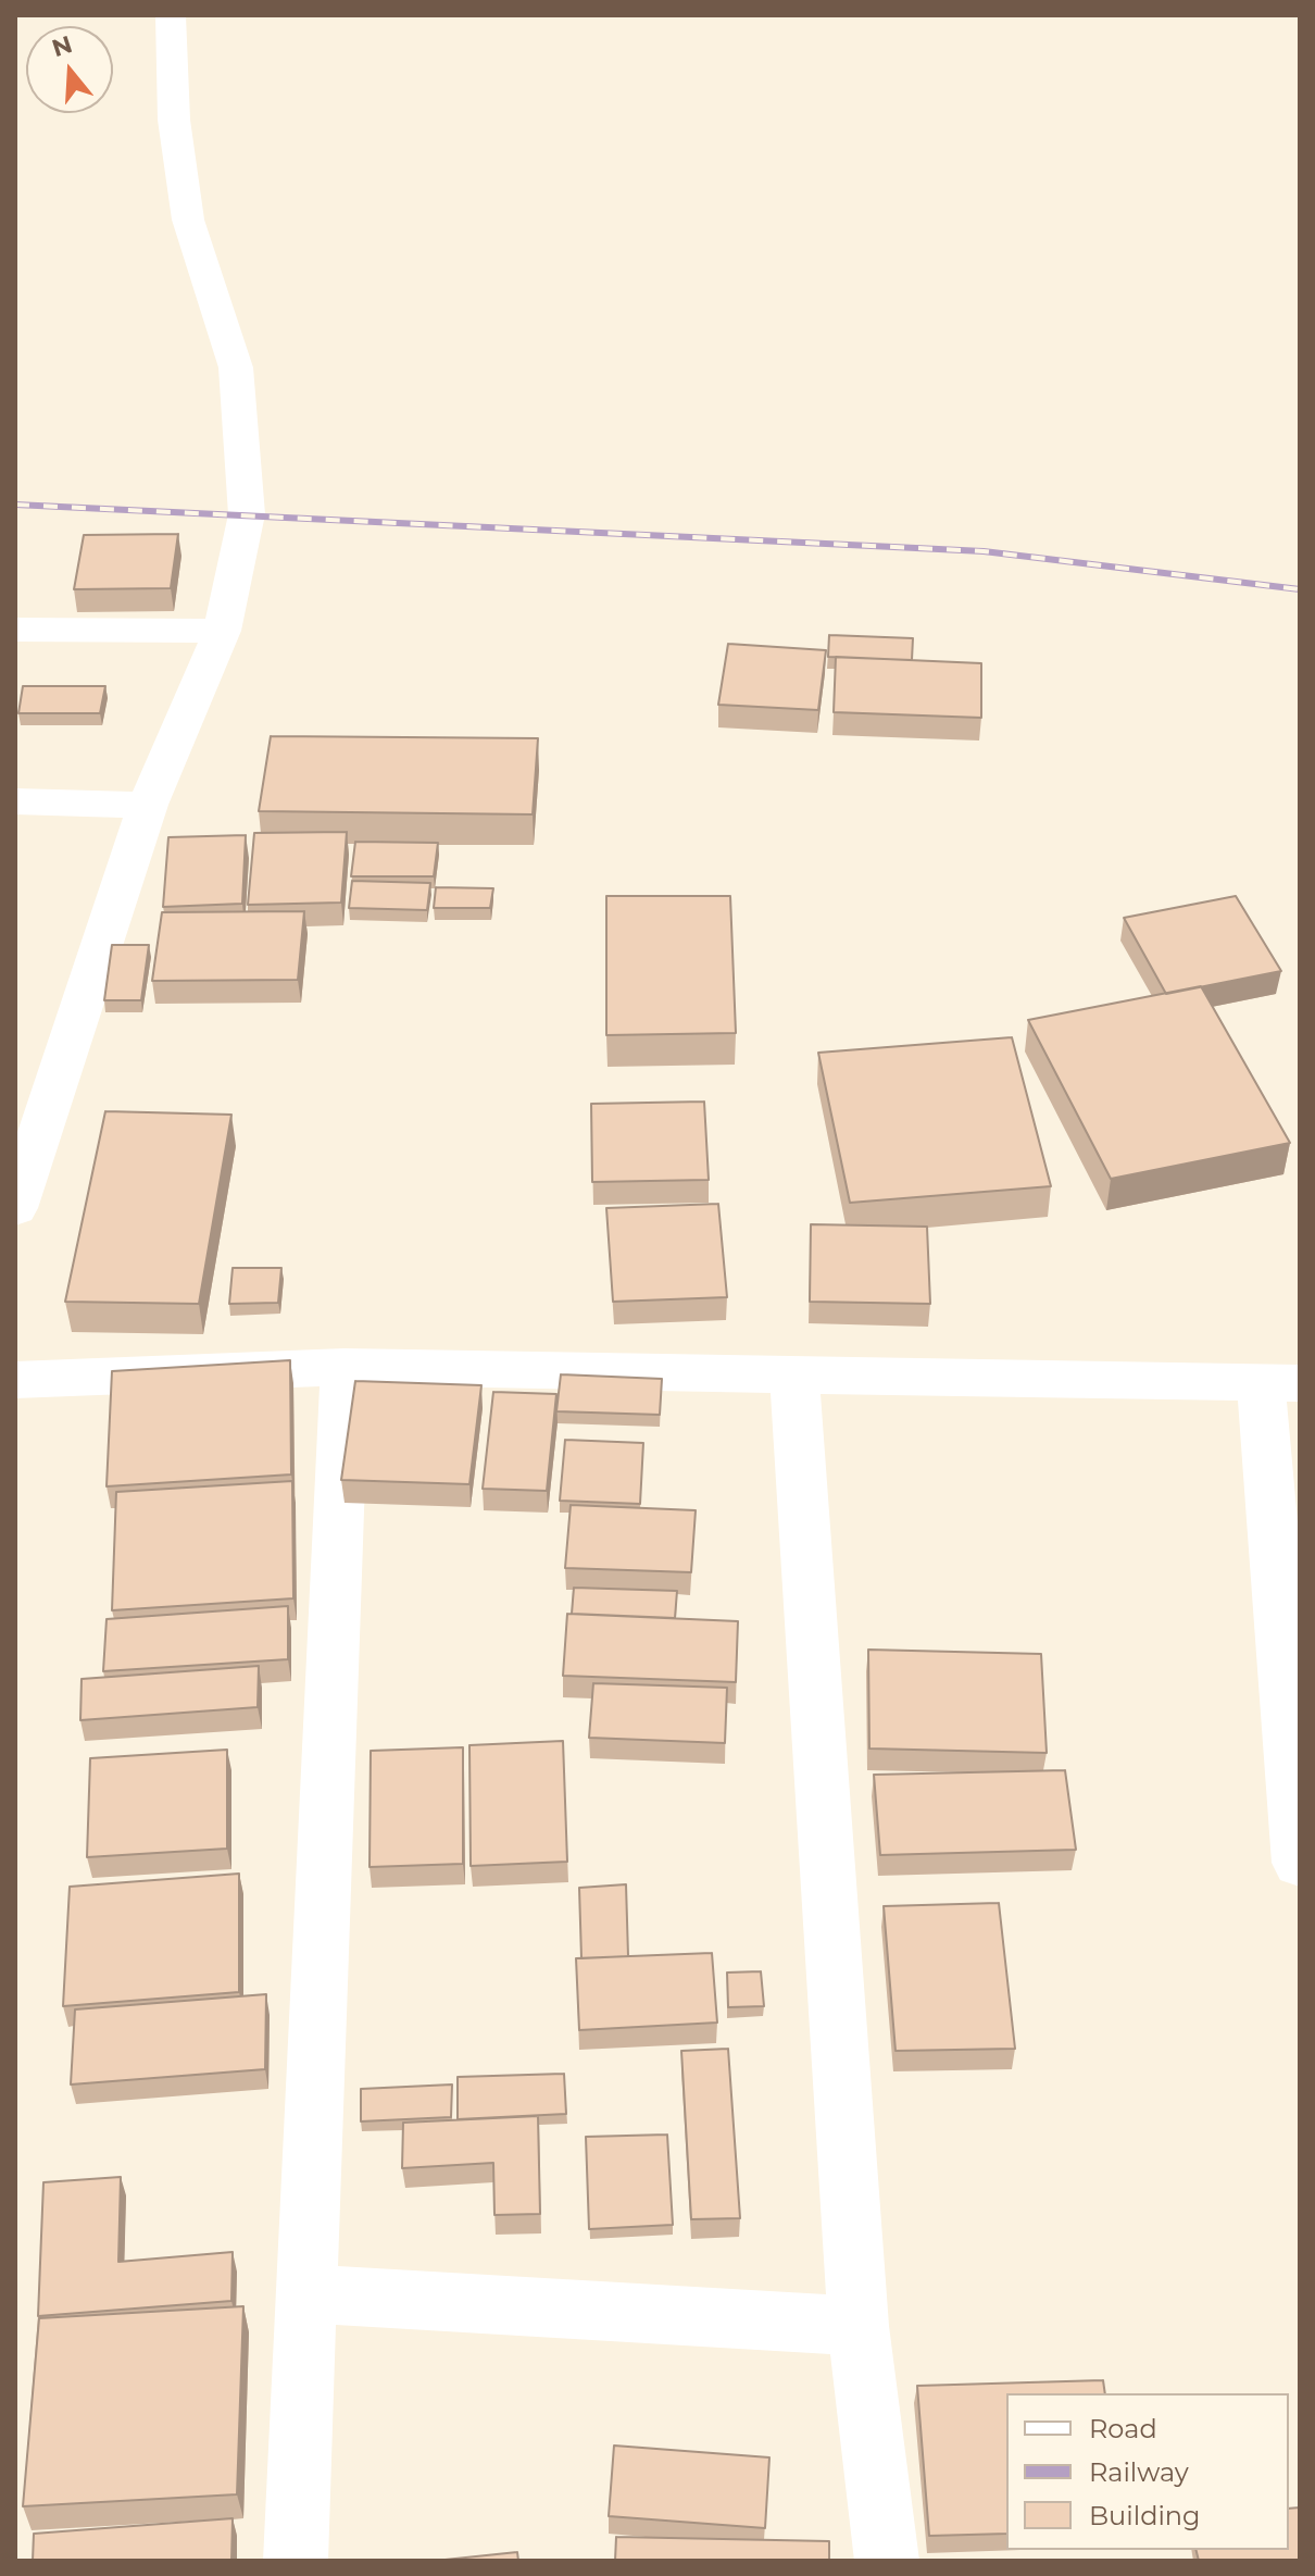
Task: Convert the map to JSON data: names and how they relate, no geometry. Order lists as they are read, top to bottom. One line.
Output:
{"legend":["Road","Railway","Building"],"north":"top"}
